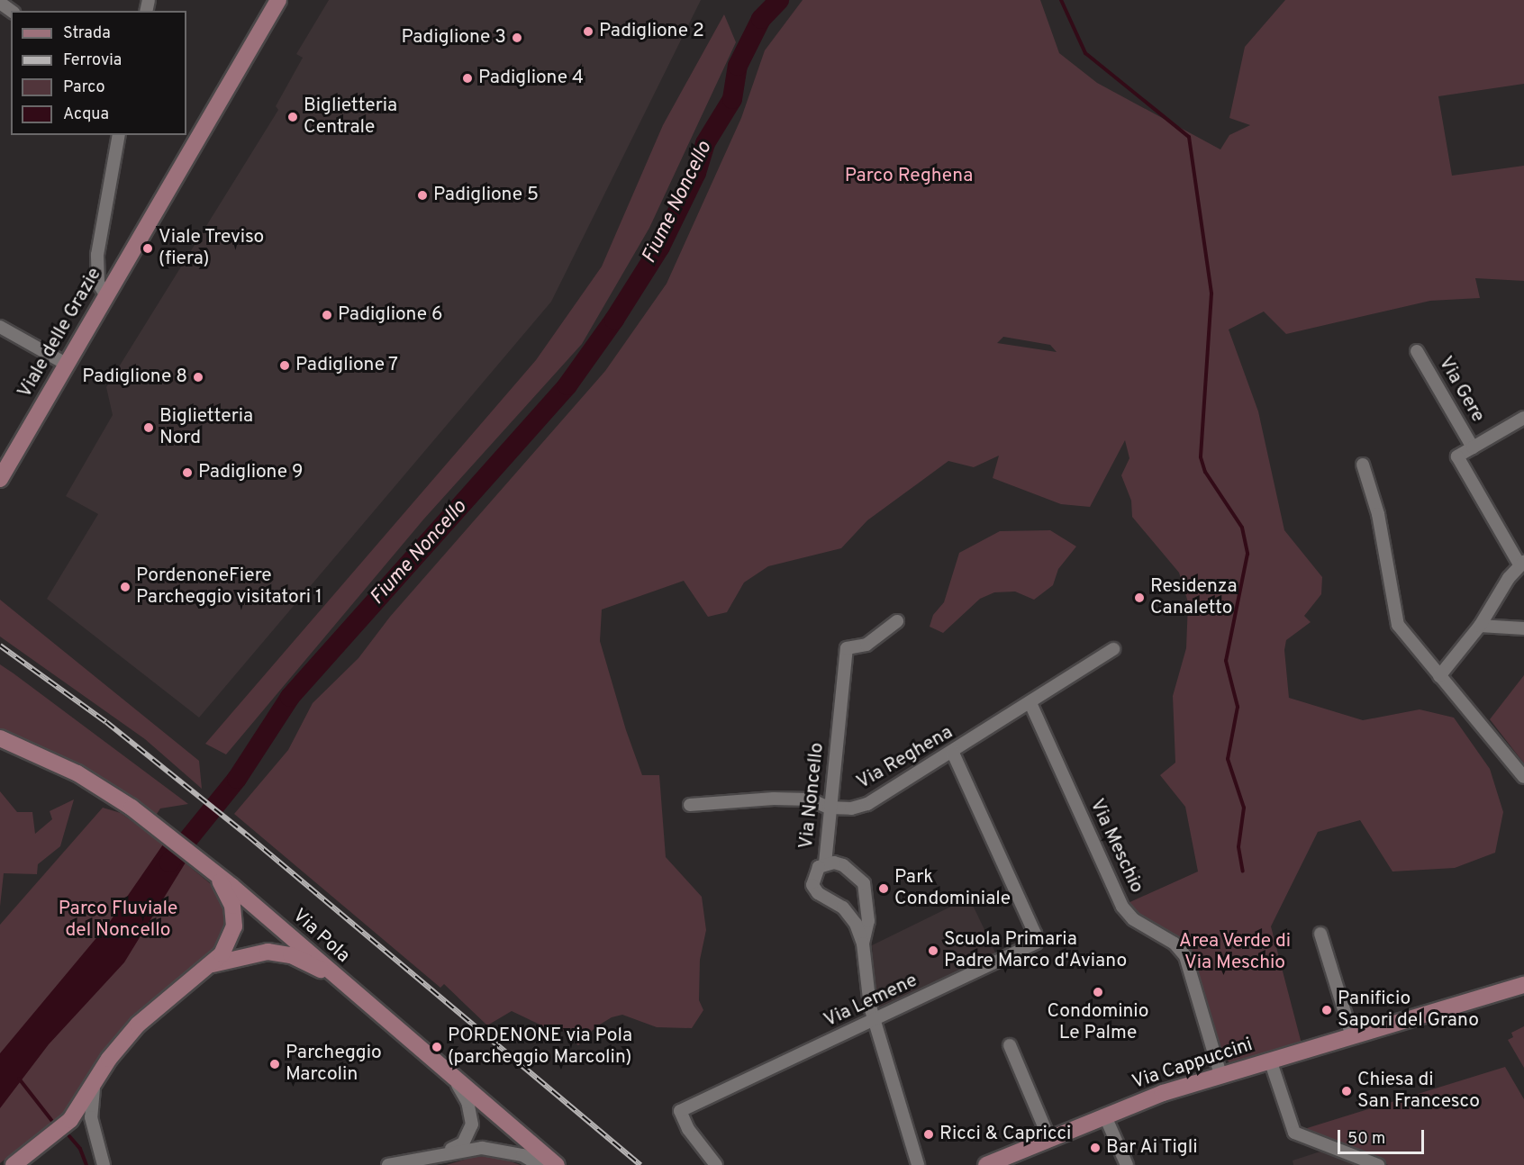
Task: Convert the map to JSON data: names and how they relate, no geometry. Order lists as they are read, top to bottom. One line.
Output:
{"streets":{"main road":["Viale delle Grazie","Via Pola","Via Cappuccini"],"street":["Via Gere","Via Reghena","Via Noncello","Via Meschio","Via Lemene"]},"crossings":[["Via Reghena","Via Noncello"],["Via Reghena","Via Meschio"],["Via Reghena","Via Lemene"],["Via Noncello","Via Lemene"],["Via Meschio","Via Cappuccini"]],"water":["Fiume Noncello"],"parks":["Parco Reghena","Parco Fluviale del Noncello","Area Verde di Via Meschio"],"places":["Padiglione 2","Padiglione 3","Padiglione 4","Biglietteria Centrale","Padiglione 5","Viale Treviso (fiera)","Padiglione 6","Padiglione 7","Padiglione 8","Biglietteria Nord","Padiglione 9","PordenoneFiere Parcheggio visitatori 1","Residenza Canaletto","Park Condominiale","Scuola Primaria Padre Marco d'Aviano","Condominio Le Palme","Panificio Sapori del Grano","PORDENONE via Pola (parcheggio Marcolin)","Parcheggio Marcolin","Chiesa di San Francesco","Ricci & Capricci","Bar Ai Tigli"],"legend":["Strada","Ferrovia","Parco","Acqua"],"scale_bar":"50 m"}
